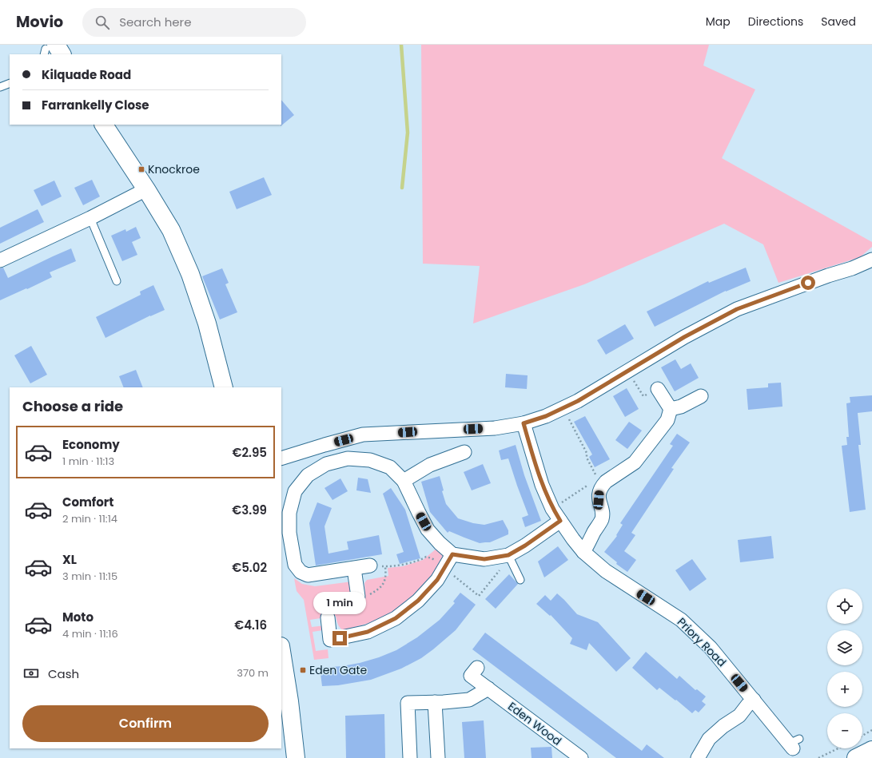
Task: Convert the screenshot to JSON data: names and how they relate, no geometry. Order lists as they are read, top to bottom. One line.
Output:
{"streets":{"street":["Priory Road","Eden Wood"]},"places":{"transit":["Knockroe","Eden Gate"]},"page":{"header":"Movio","search":"Search here","nav":["Map","Directions","Saved"],"banner":["Kilquade Road","Farrankelly Close"],"heading":"Choose a ride","list":[{"name":"Economy","note":"1 min · 11:13","value":"€2.95"},{"name":"Comfort","note":"2 min · 11:14","value":"€3.99"},{"name":"XL","note":"3 min · 11:15","value":"€5.02"},{"name":"Moto","note":"4 min · 11:16","value":"€4.16"}],"map_buttons":["+","−"],"bubble":"1 min","pay":["Cash","370 m"],"buttons":"Confirm"}}
